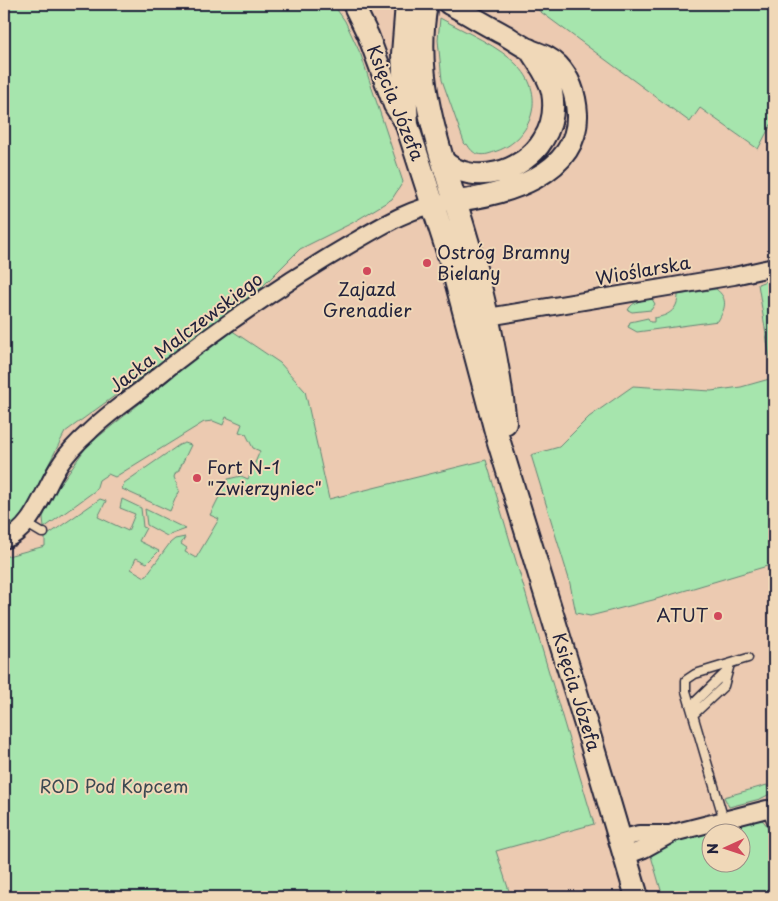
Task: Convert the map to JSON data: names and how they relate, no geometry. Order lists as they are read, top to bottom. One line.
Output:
{"streets":{"main road":["Księcia Józefa"],"street":["Wioślarska","Jacka Malczewskiego"]},"crossings":[["Księcia Józefa","Wioślarska"],["Księcia Józefa","Jacka Malczewskiego"]],"parks":["ROD Pod Kopcem"],"places":["Ostróg Bramny Bielany","Zajazd Grenadier","Fort N-1 \"Zwierzyniec\"","ATUT"],"north":"left"}
